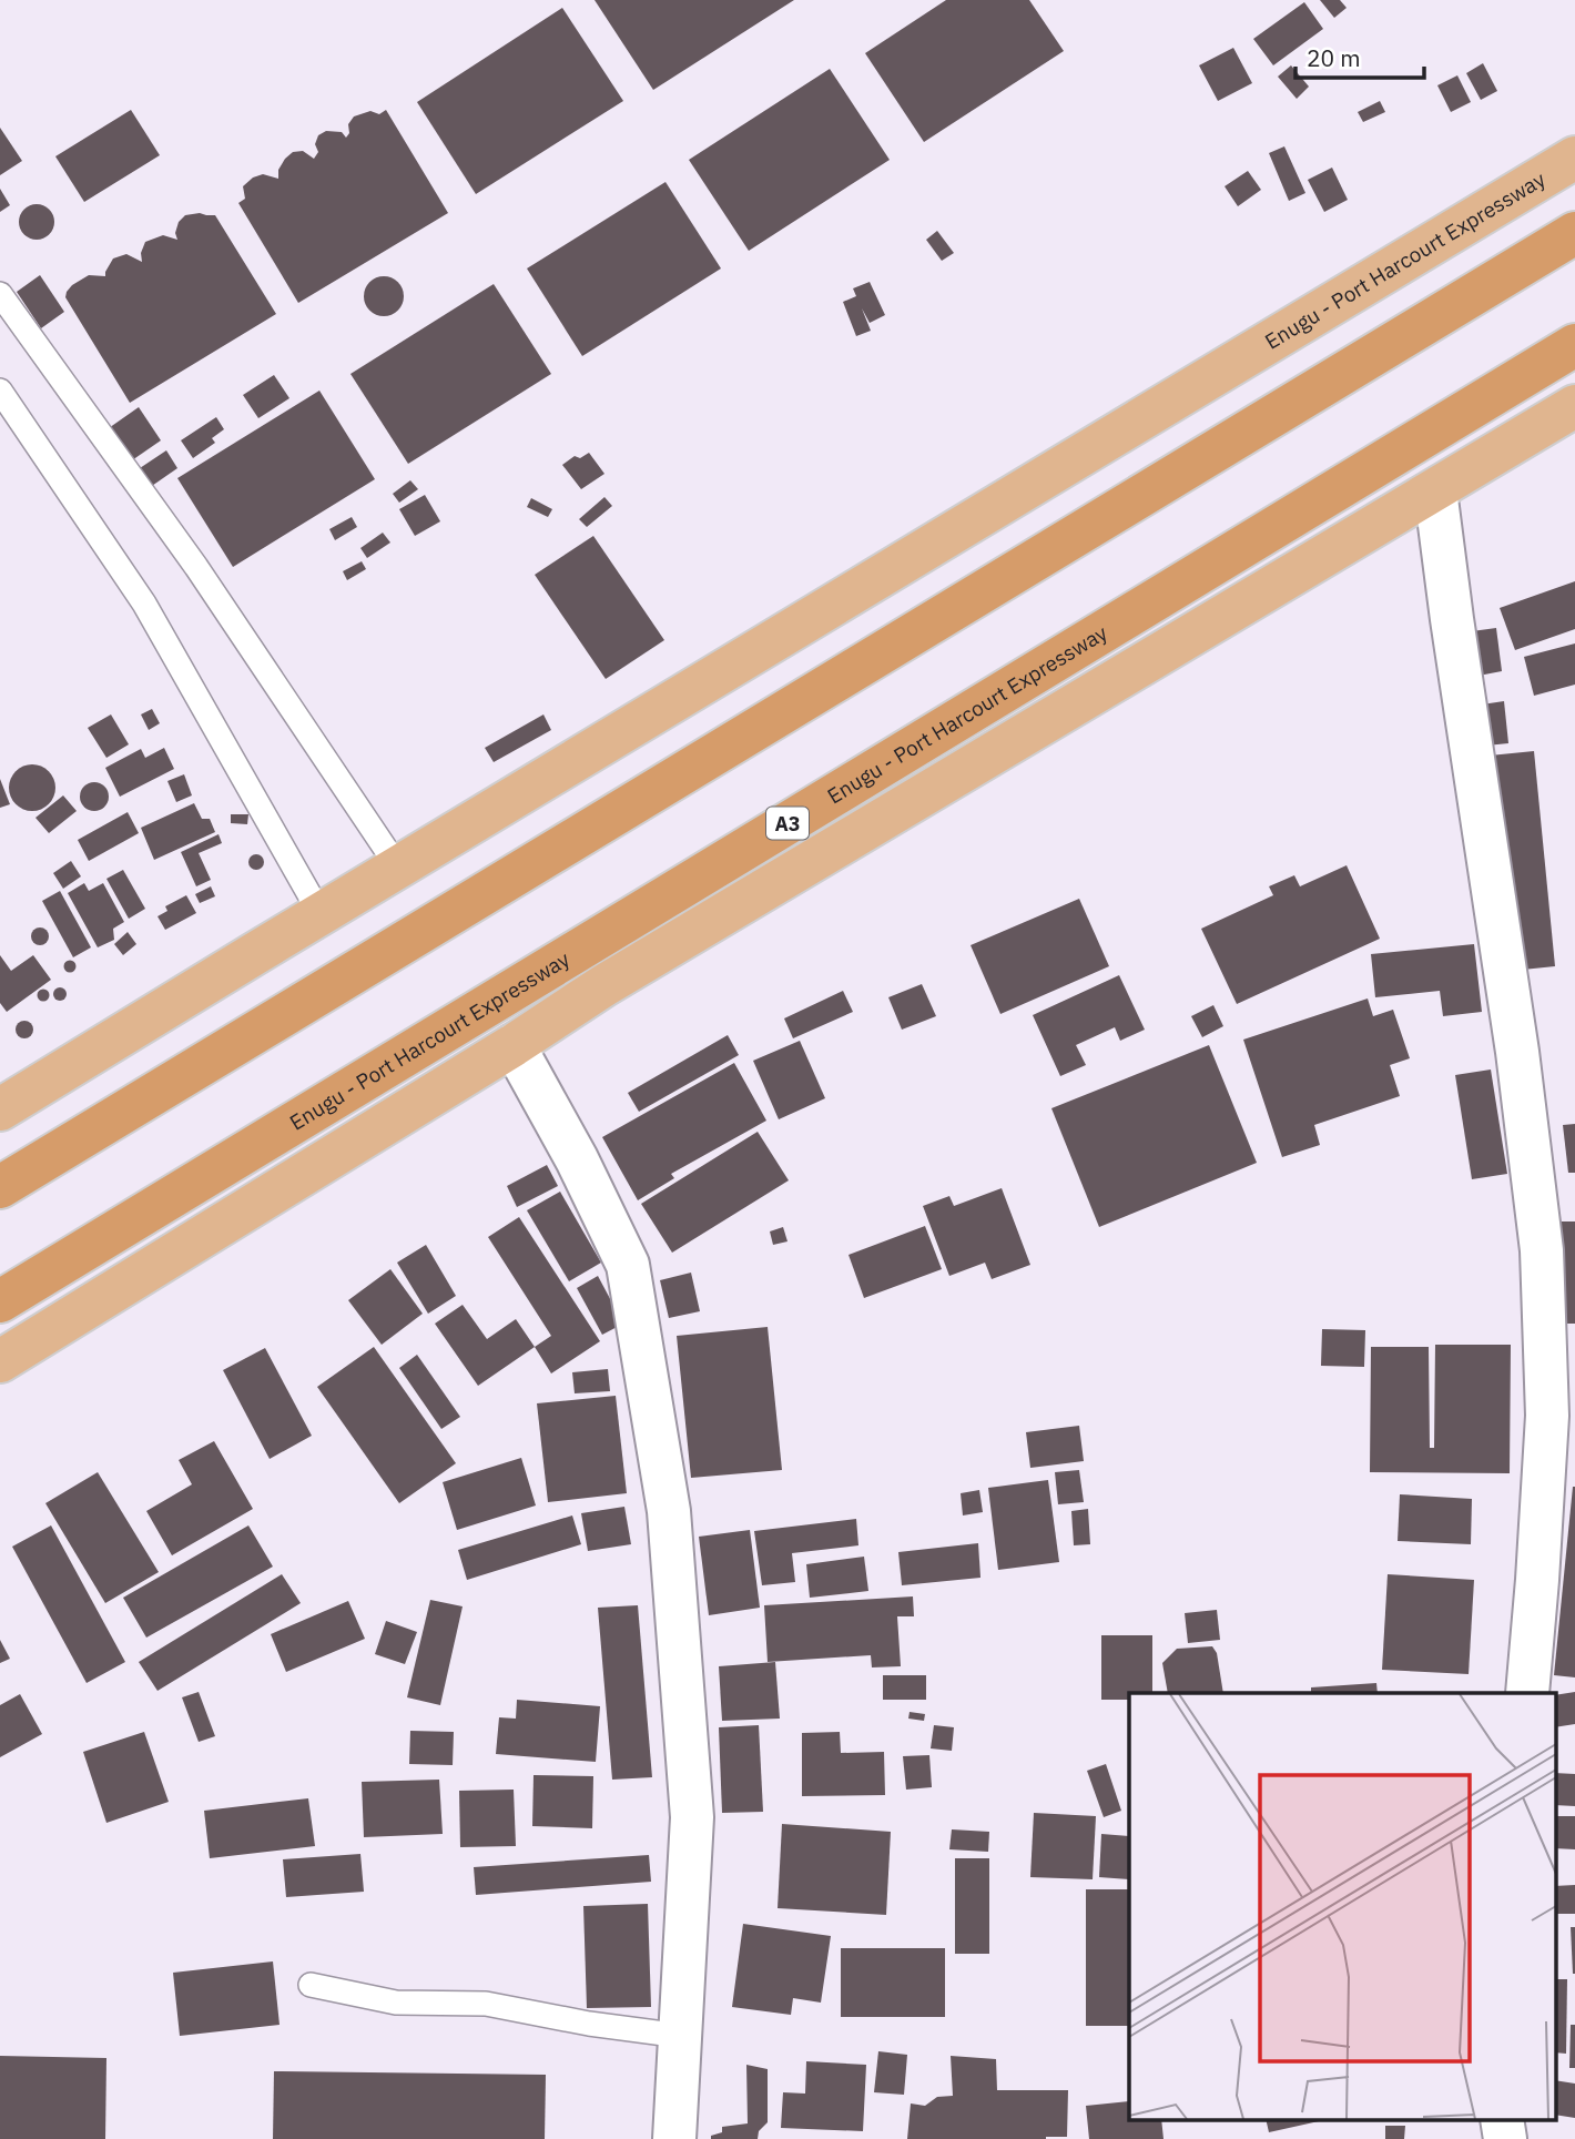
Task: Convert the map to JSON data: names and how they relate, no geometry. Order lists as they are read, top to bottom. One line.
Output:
{"streets":{"highway":["Enugu - Port Harcourt Expressway","A3"]},"scale_bar":"20 m"}
